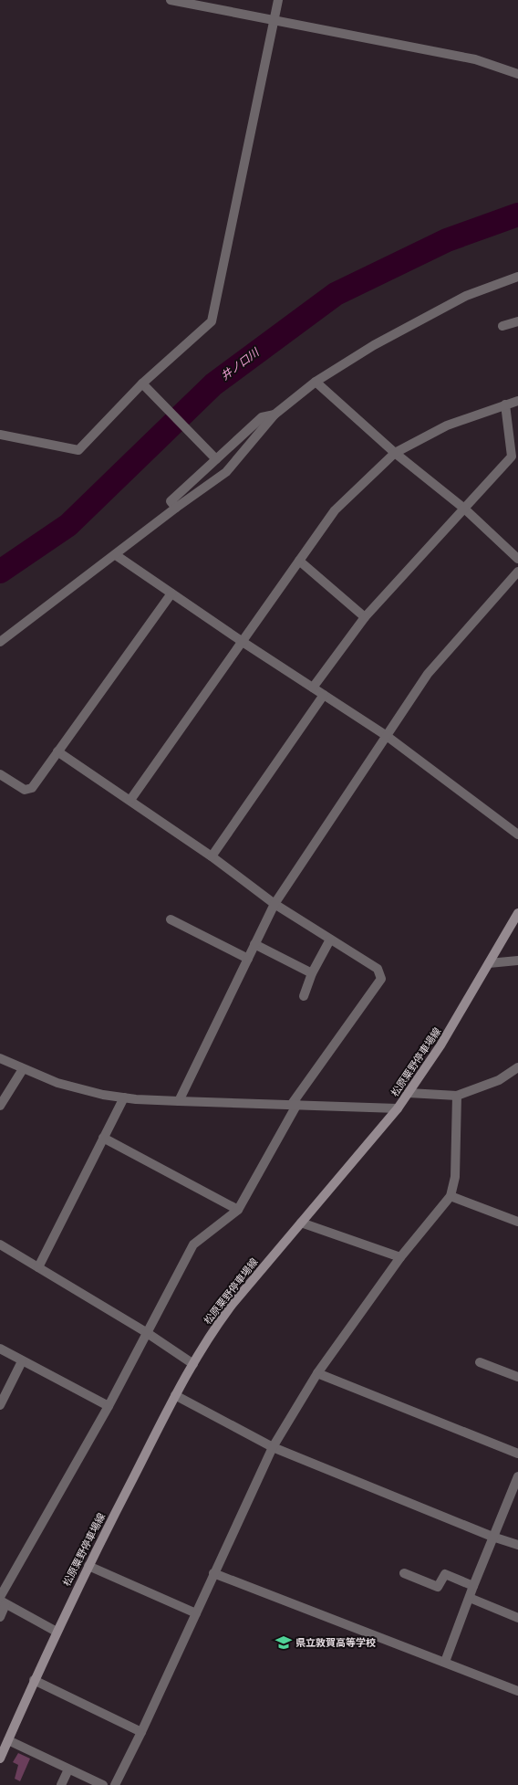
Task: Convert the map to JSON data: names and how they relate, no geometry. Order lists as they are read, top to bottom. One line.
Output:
{"streets":{"main road":["松原粟野停車場線"]},"water":["井ノ口川"],"places":{"school or university":["県立敦賀高等学校"]}}
